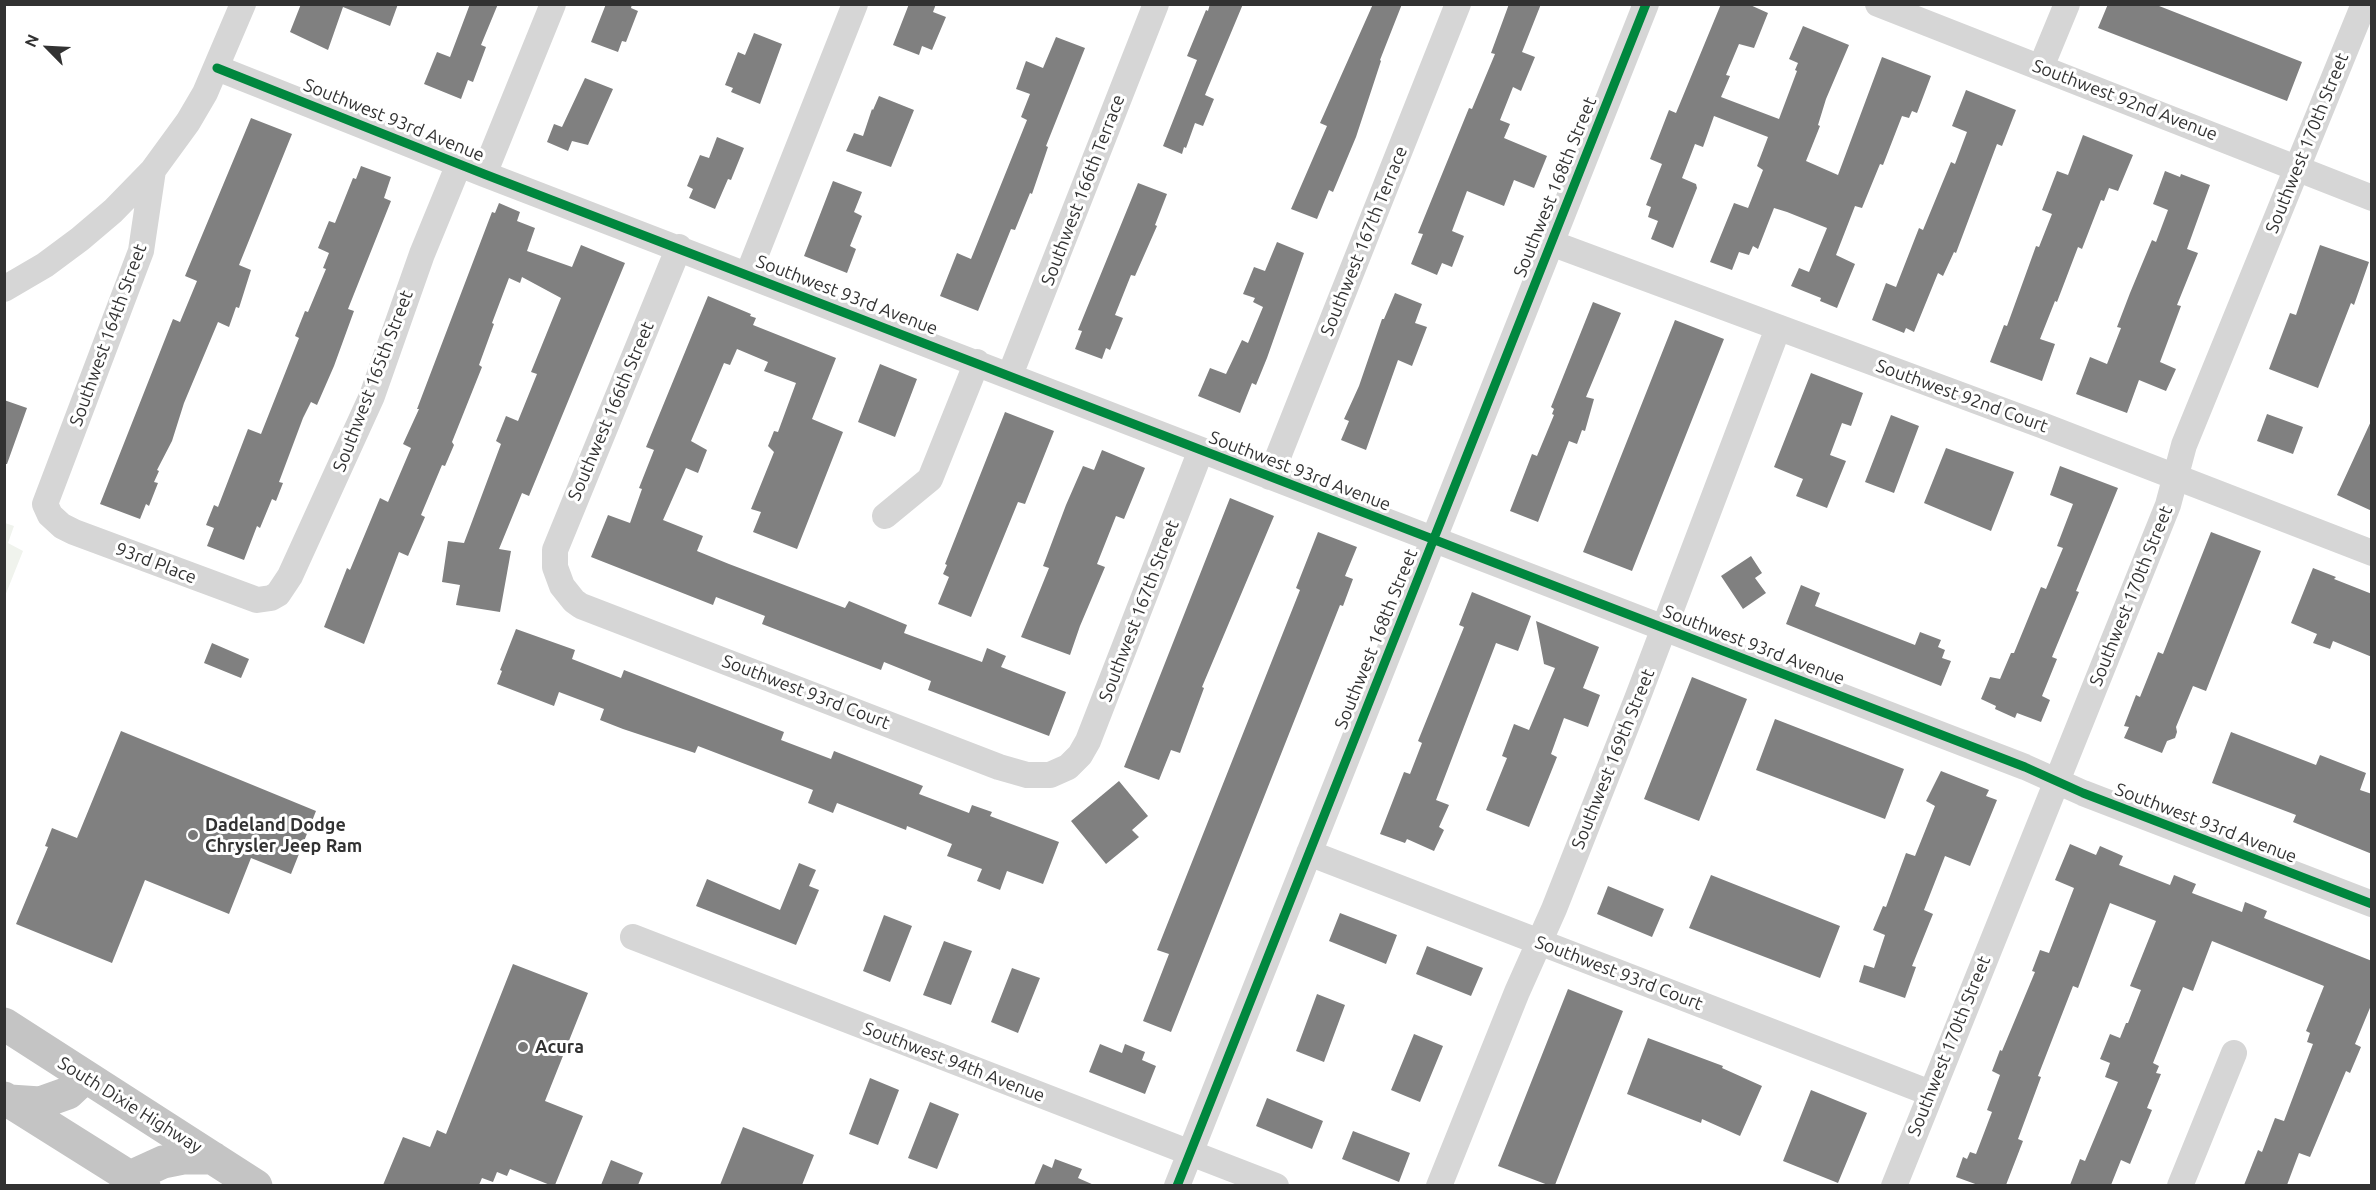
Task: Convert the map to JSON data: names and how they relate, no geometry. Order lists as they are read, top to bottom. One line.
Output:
{"streets":{"highway":["South Dixie Highway"],"street":["Southwest 92nd Avenue","Southwest 93rd Avenue","Southwest 170th Street","Southwest 168th Street","Southwest 166th Terrace","Southwest 167th Terrace","Southwest 164th Street","Southwest 165th Street","Southwest 92nd Court","Southwest 166th Street","93rd Place","Southwest 167th Street","Southwest 93rd Court","Southwest 169th Street","Southwest 94th Avenue"]},"crossings":[["Southwest 92nd Avenue","Southwest 170th Street"],["Southwest 93rd Avenue","Southwest 170th Street"],["Southwest 93rd Avenue","Southwest 168th Street"],["Southwest 93rd Avenue","Southwest 166th Terrace"],["Southwest 93rd Avenue","Southwest 167th Terrace"],["Southwest 93rd Avenue","Southwest 164th Street"],["Southwest 93rd Avenue","Southwest 165th Street"],["Southwest 93rd Avenue","Southwest 166th Street"],["Southwest 93rd Avenue","Southwest 167th Street"],["Southwest 93rd Avenue","Southwest 169th Street"],["Southwest 170th Street","Southwest 92nd Court"],["Southwest 170th Street","Southwest 93rd Court"],["Southwest 168th Street","Southwest 92nd Court"],["Southwest 168th Street","Southwest 93rd Court"],["Southwest 168th Street","Southwest 94th Avenue"],["Southwest 164th Street","93rd Place"],["Southwest 165th Street","93rd Place"],["Southwest 92nd Court","Southwest 169th Street"],["Southwest 166th Street","Southwest 93rd Court"],["Southwest 167th Street","Southwest 93rd Court"],["Southwest 93rd Court","Southwest 169th Street"]],"places":["Dadeland Dodge Chrysler Jeep Ram","Acura"],"north":"top left"}
